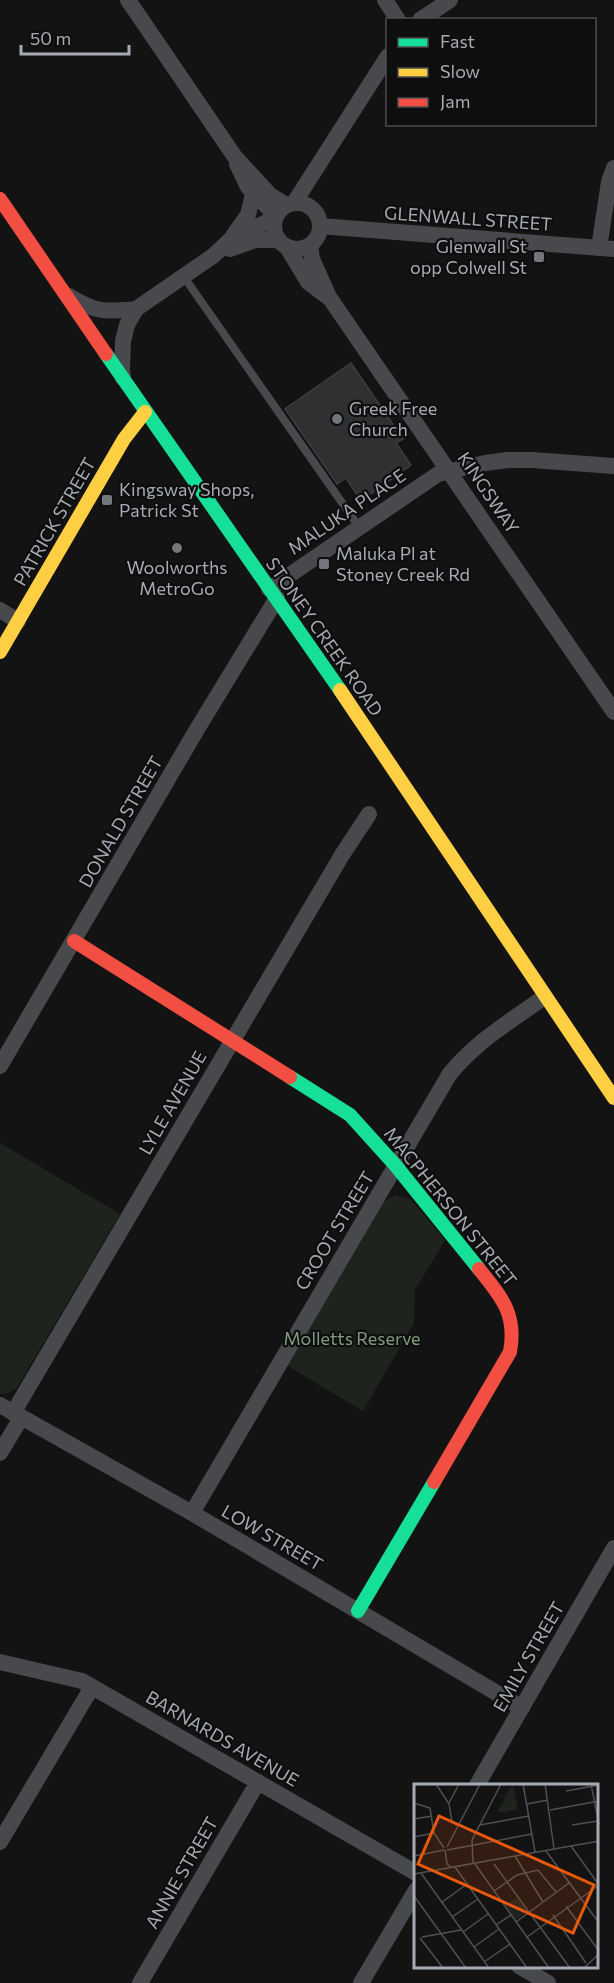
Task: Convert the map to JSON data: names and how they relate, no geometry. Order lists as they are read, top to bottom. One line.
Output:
{"streets":{"street":["GLENWALL STREET","KINGSWAY","MALUKA PLACE","PATRICK STREET","STONEY CREEK ROAD","DONALD STREET","LYLE AVENUE","MACPHERSON STREET","CROOT STREET","LOW STREET","EMILY STREET","BARNARDS AVENUE","ANNIE STREET"]},"crossings":[["GLENWALL STREET","KINGSWAY"],["KINGSWAY","MALUKA PLACE"],["MALUKA PLACE","STONEY CREEK ROAD"],["MALUKA PLACE","DONALD STREET"],["PATRICK STREET","STONEY CREEK ROAD"],["STONEY CREEK ROAD","DONALD STREET"],["STONEY CREEK ROAD","CROOT STREET"],["DONALD STREET","MACPHERSON STREET"],["LYLE AVENUE","MACPHERSON STREET"],["LYLE AVENUE","LOW STREET"],["MACPHERSON STREET","CROOT STREET"],["MACPHERSON STREET","LOW STREET"],["CROOT STREET","LOW STREET"],["LOW STREET","EMILY STREET"],["BARNARDS AVENUE","ANNIE STREET"]],"parks":["Molletts Reserve"],"places":{"transit":["Glenwall St opp Colwell St","Kingsway Shops, Patrick St","Maluka Pl at Stoney Creek Rd"],"other":["Greek Free Church","Woolworths MetroGo"]},"legend":["Fast","Slow","Jam"],"scale_bar":"50 m"}
